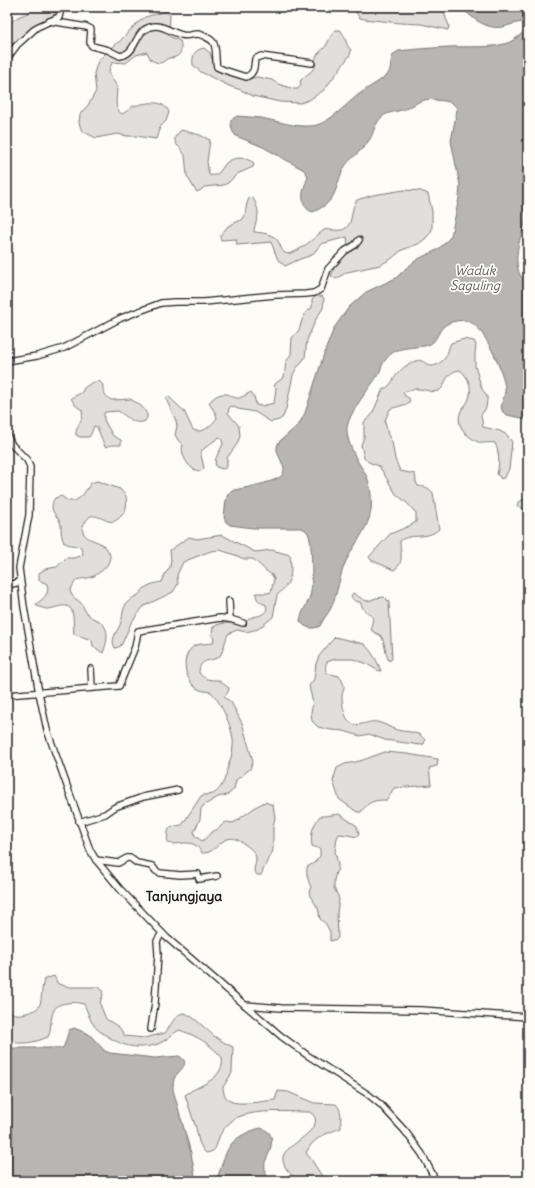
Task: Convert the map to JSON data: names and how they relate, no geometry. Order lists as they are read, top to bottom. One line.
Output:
{"districts":["Tanjungjaya"],"water":["Waduk Saguling"]}
